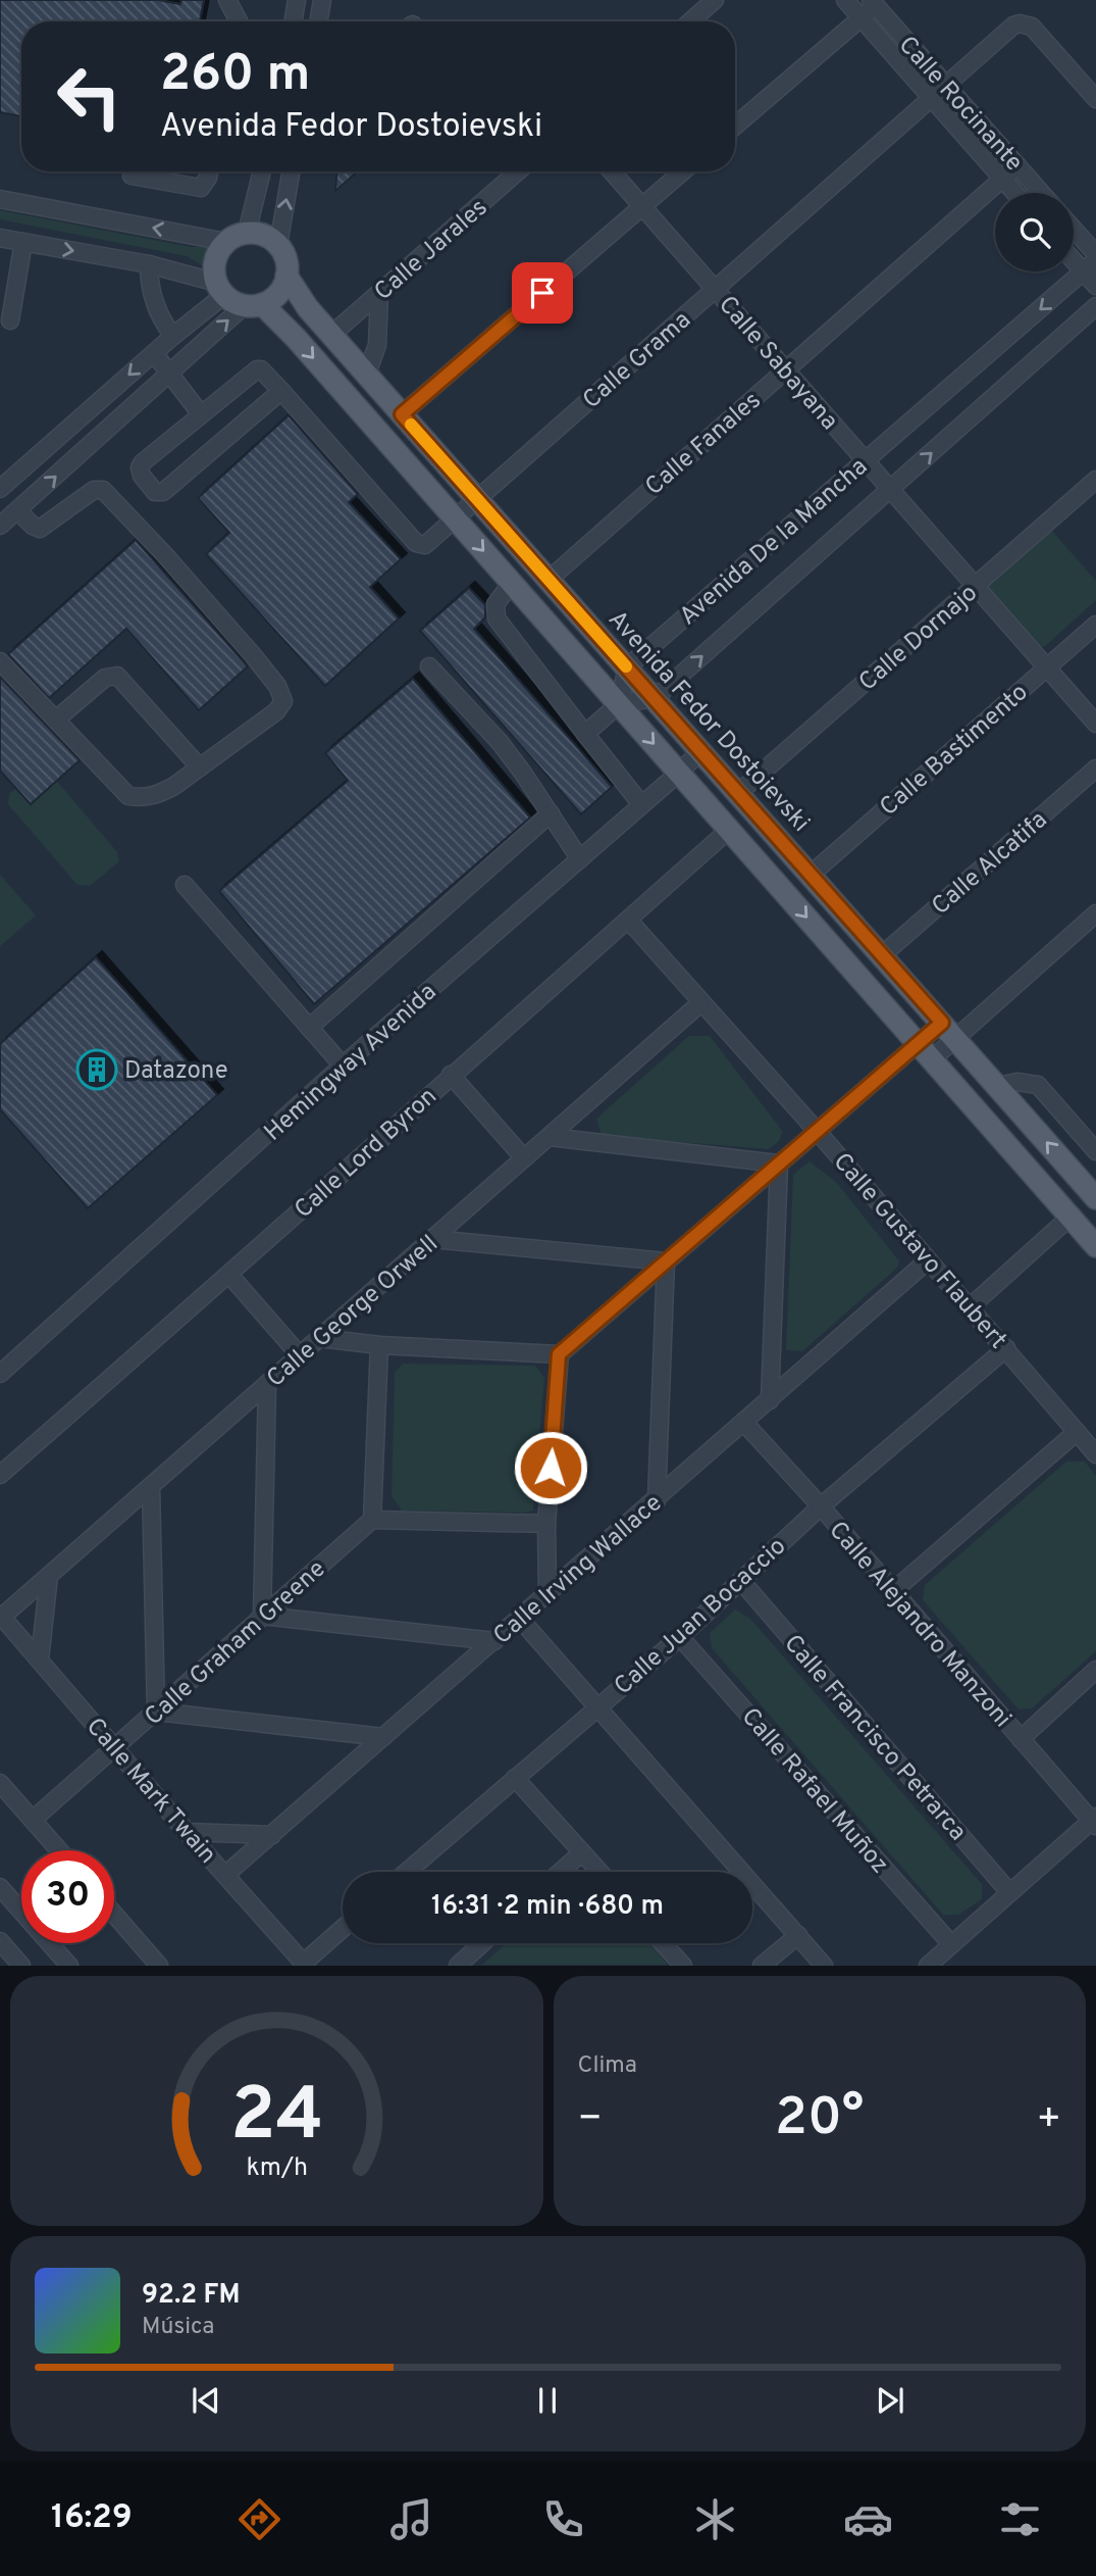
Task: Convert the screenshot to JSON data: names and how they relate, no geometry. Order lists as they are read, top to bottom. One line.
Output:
{"streets":{"main road":["Avenida Fedor Dostoievski"],"street":["Calle Rocinante","Calle Jarales","Calle Grama","Calle Sabayana","Calle Fanales","Avenida De la Mancha","Calle Dornajo","Calle Bastimento","Calle Alcatifa","Hemingway Avenida","Calle Lord Byron","Calle Gustavo Flaubert","Calle George Orwell","Calle Irving Wallace","Calle Juan Bocaccio","Calle Alejandro Manzoni","Calle Graham Greene","Calle Francisco Petrarca","Calle Mark Twain","Calle Rafael Muñoz"]},"crossings":[["Calle Rocinante","Calle Grama"],["Calle Rocinante","Calle Fanales"],["Calle Jarales","Avenida Fedor Dostoievski"],["Calle Grama","Calle Sabayana"],["Calle Grama","Avenida Fedor Dostoievski"],["Calle Sabayana","Calle Fanales"],["Calle Sabayana","Avenida De la Mancha"],["Calle Sabayana","Calle Dornajo"],["Calle Sabayana","Calle Bastimento"],["Calle Fanales","Avenida Fedor Dostoievski"],["Avenida De la Mancha","Avenida Fedor Dostoievski"],["Calle Dornajo","Avenida Fedor Dostoievski"],["Avenida Fedor Dostoievski","Calle Bastimento"],["Avenida Fedor Dostoievski","Calle Alcatifa"],["Avenida Fedor Dostoievski","Hemingway Avenida"],["Calle Lord Byron","Calle Gustavo Flaubert"],["Calle Gustavo Flaubert","Calle George Orwell"],["Calle Gustavo Flaubert","Calle Irving Wallace"],["Calle Gustavo Flaubert","Calle Juan Bocaccio"],["Calle George Orwell","Calle Mark Twain"],["Calle Irving Wallace","Calle Alejandro Manzoni"],["Calle Irving Wallace","Calle Mark Twain"],["Calle Juan Bocaccio","Calle Alejandro Manzoni"],["Calle Juan Bocaccio","Calle Francisco Petrarca"],["Calle Juan Bocaccio","Calle Rafael Muñoz"],["Calle Graham Greene","Calle Mark Twain"]],"places":{"building":["Datazone"]},"page":{"turn":["260 m","Avenida Fedor Dostoievski"],"limit":"30","trip":"16:31 · 2 min · 680 m","tile":"Clima","heat":["−","20°","+"],"song":["92.2 FM","Música"],"tabs":"16:29","gauge":["24","km/h"]}}
